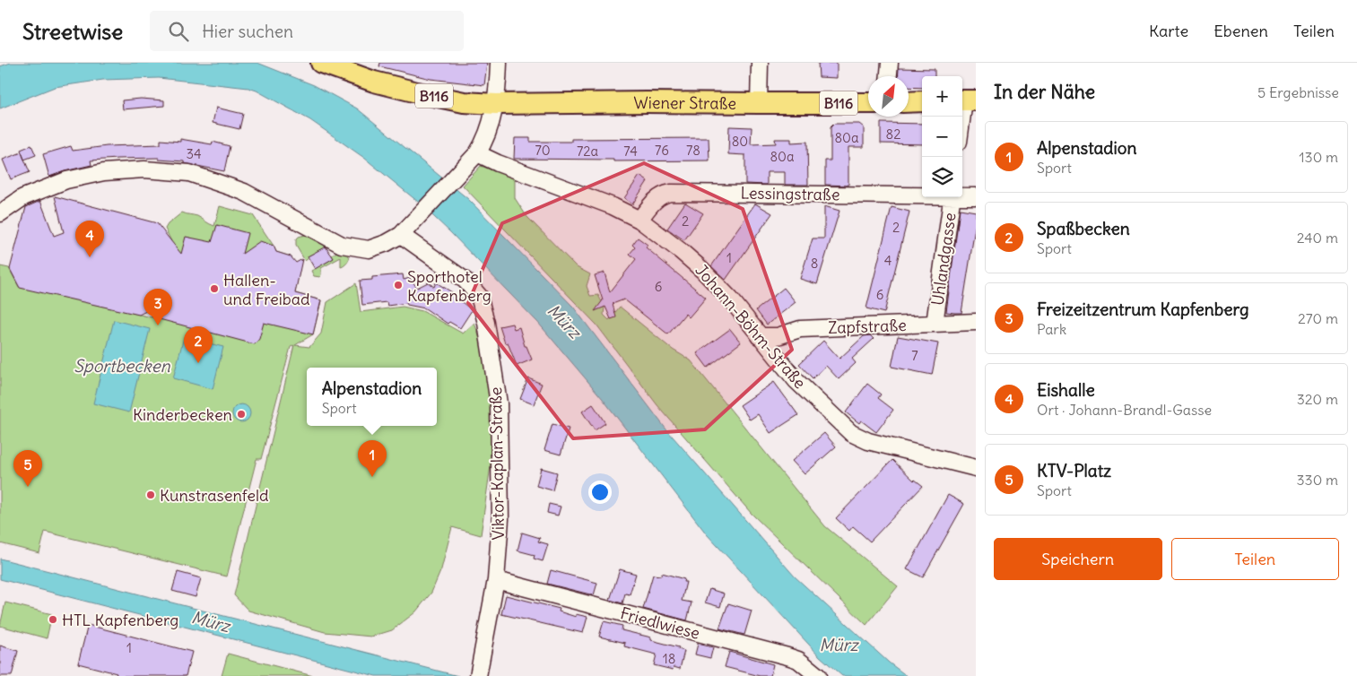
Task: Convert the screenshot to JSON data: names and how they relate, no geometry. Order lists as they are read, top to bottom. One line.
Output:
{"streets":{"main road":["B116","Wiener Straße"],"street":["Lessingstraße","Uhlandgasse","Johann-Böhm-Straße","Zapfstraße","Viktor-Kaplan-Straße","Friedlwiese"]},"crossings":[["Lessingstraße","Johann-Böhm-Straße"],["Uhlandgasse","Zapfstraße"],["Johann-Böhm-Straße","Zapfstraße"],["Viktor-Kaplan-Straße","Friedlwiese"]],"water":["Mürz","Sportbecken"],"places":["Sporthotel Kapfenberg","Hallen- und Freibad","Kinderbecken","Kunstrasenfeld","HTL Kapfenberg"],"house_numbers":["82","80a","80","70","76","78","72a","74","34","80a","2","2","1","4","8","6","6","7","1","18"],"north":"top right","page":{"header":"Streetwise","search":"Hier suchen","nav":["Karte","Ebenen","Teilen"],"heading":["In der Nähe","5 Ergebnisse"],"map_buttons":["+","−"],"list":[{"mark":"1","name":"Alpenstadion","note":"Sport","value":"130 m"},{"mark":"2","name":"Spaßbecken","note":"Sport","value":"240 m"},{"mark":"3","name":"Freizeitzentrum Kapfenberg","note":"Park","value":"270 m"},{"mark":"4","name":"Eishalle","note":"Ort · Johann-Brandl-Gasse","value":"320 m"},{"mark":"5","name":"KTV-Platz","note":"Sport","value":"330 m"}],"pins":["4","3","2","1","5"],"popup":["Alpenstadion","Sport"],"buttons":["Speichern","Teilen"]}}
